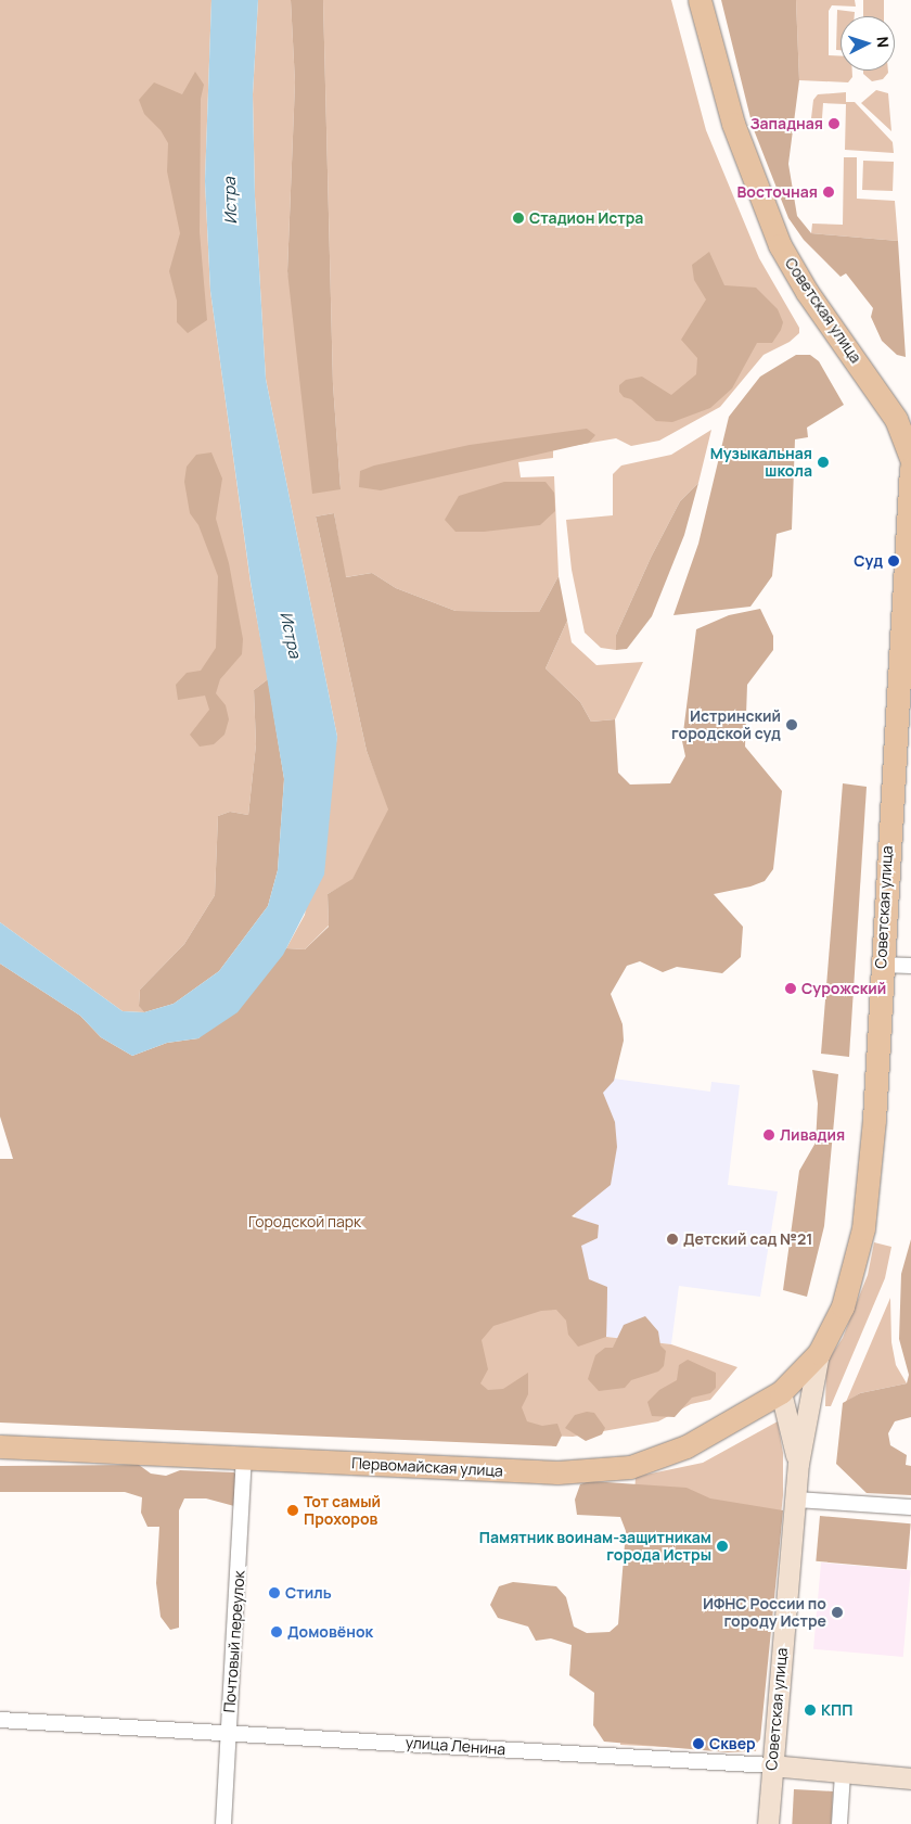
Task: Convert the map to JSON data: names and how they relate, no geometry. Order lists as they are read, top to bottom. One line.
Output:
{"streets":{"main road":["Советская улица","Первомайская улица","улица Ленина"],"street":["Почтовый переулок"]},"crossings":[["Советская улица","Первомайская улица"],["Советская улица","улица Ленина"],["Первомайская улица","Почтовый переулок"],["Почтовый переулок","улица Ленина"]],"water":["Истра"],"parks":["Городской парк"],"places":["Западная","Восточная","Стадион Истра","Музыкальная школа","Суд","Истринский городской суд","Сурожский","Ливадия","Детский сад №21","Тот самый Прохоров","Памятник воинам-защитникам города Истры","Стиль","ИФНС России по городу Истре","Домовёнок","КПП","Сквер"],"north":"right"}
